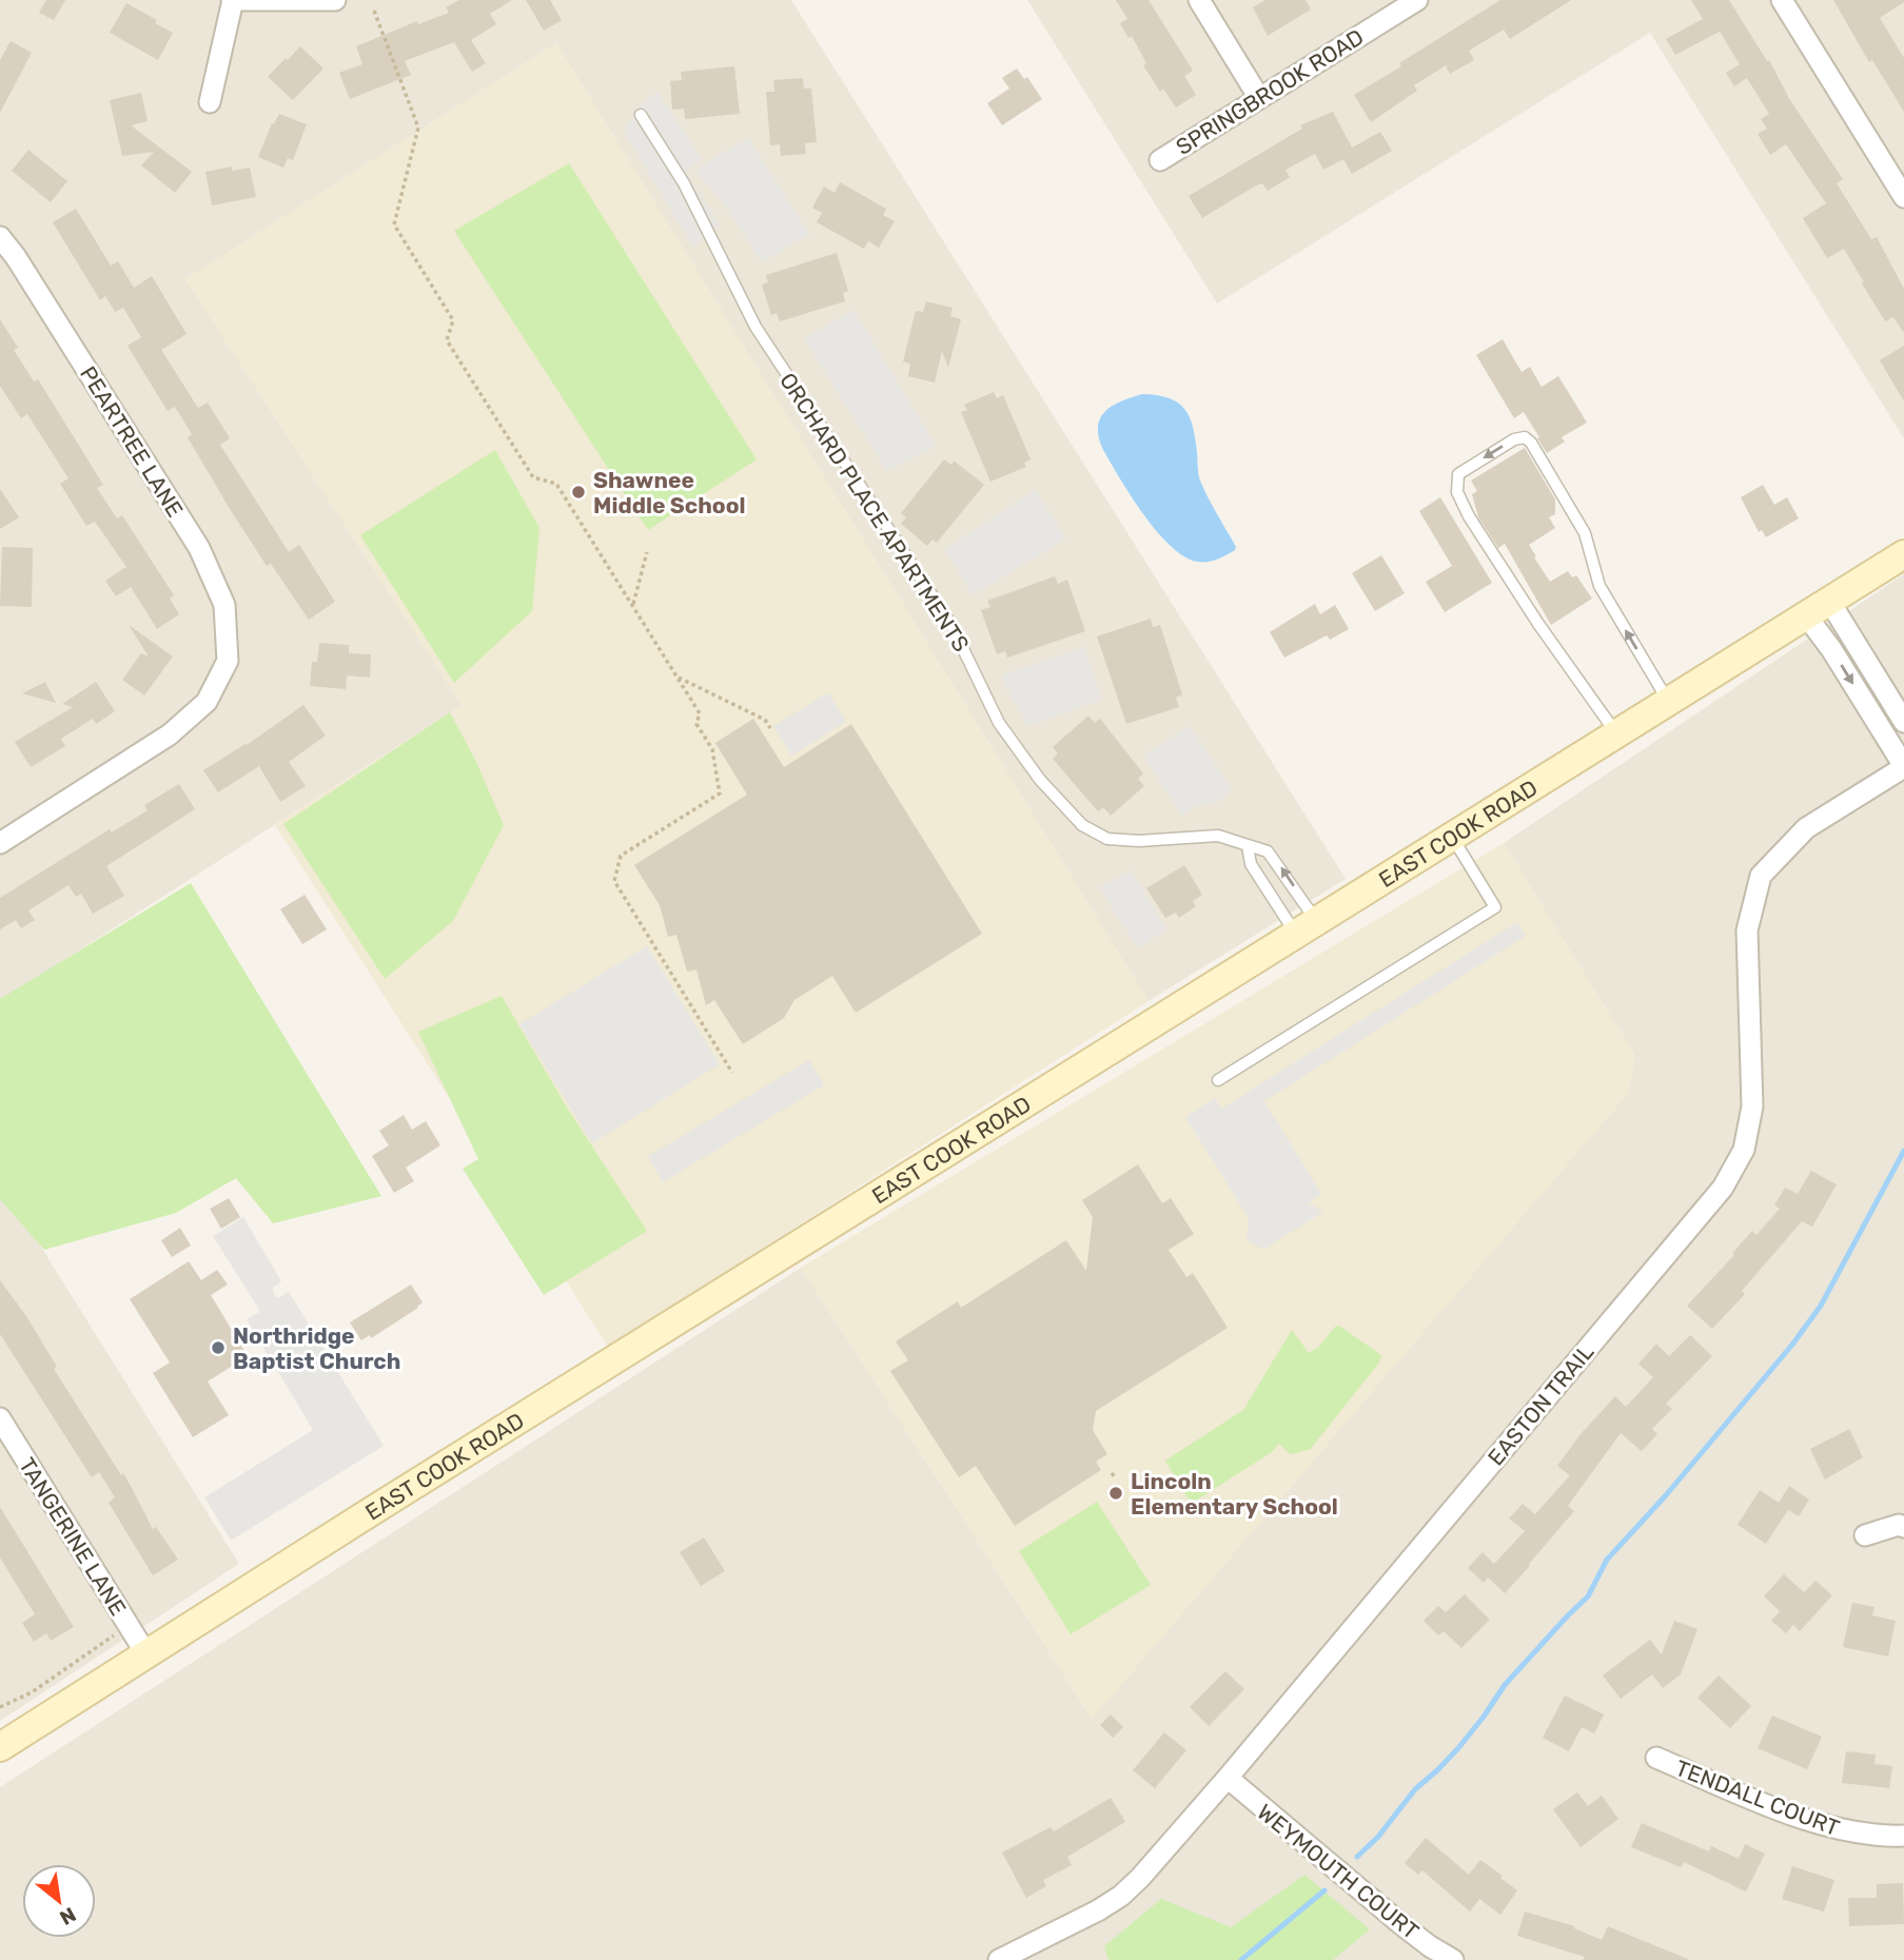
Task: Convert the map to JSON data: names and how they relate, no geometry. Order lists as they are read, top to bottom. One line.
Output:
{"streets":{"main road":["EAST COOK ROAD"],"street":["SPRINGBROOK ROAD","PEARTREE LANE","EASTON TRAIL","TANGERINE LANE","TENDALL COURT","WEYMOUTH COURT"],"lane":["ORCHARD PLACE APARTMENTS"]},"crossings":[["ORCHARD PLACE APARTMENTS","EAST COOK ROAD"],["EAST COOK ROAD","TANGERINE LANE"],["EASTON TRAIL","WEYMOUTH COURT"]],"places":["Shawnee Middle School","Northridge Baptist Church","Lincoln Elementary School"],"north":"bottom right"}
